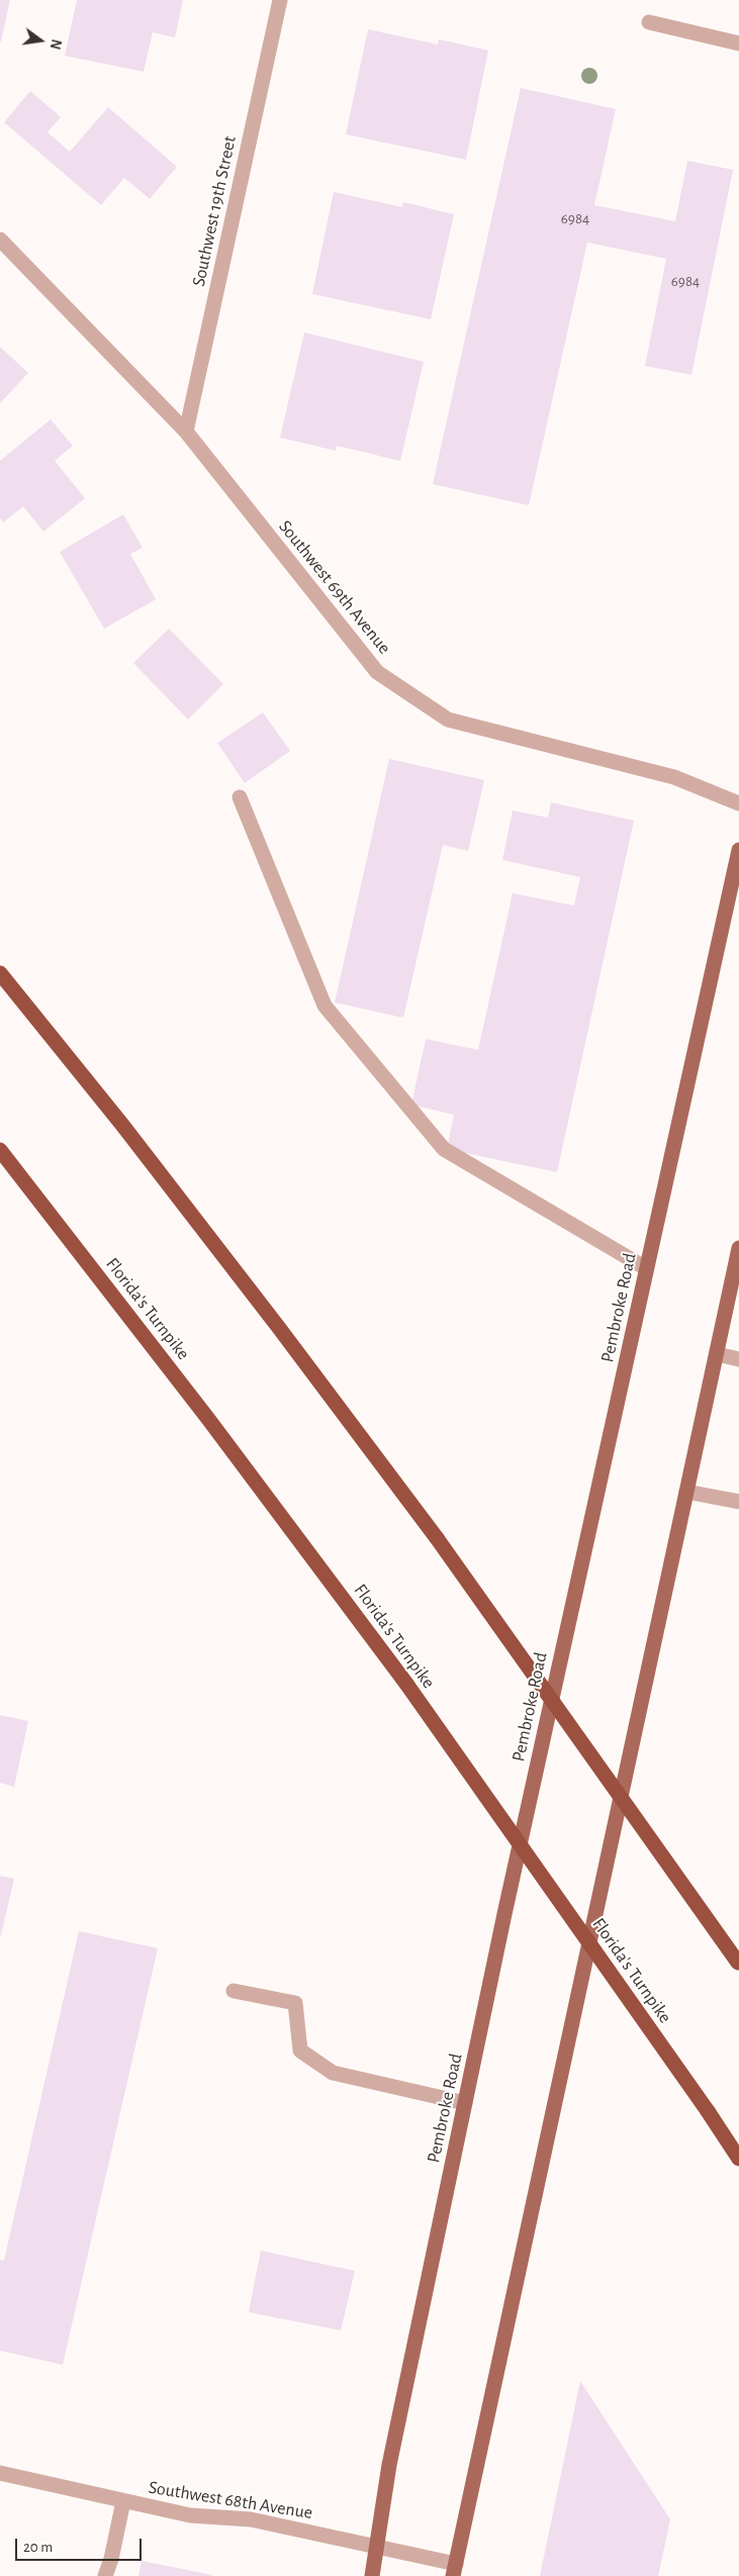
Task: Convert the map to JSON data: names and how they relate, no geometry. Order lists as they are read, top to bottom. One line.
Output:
{"streets":{"highway":["Florida's Turnpike"],"main road":["Pembroke Road"],"street":["Southwest 19th Street","Southwest 69th Avenue","Southwest 68th Avenue"]},"crossings":[["Southwest 19th Street","Southwest 69th Avenue"],["Pembroke Road","Southwest 68th Avenue"]],"house_numbers":["6984","6984"],"scale_bar":"20 m","north":"right"}
